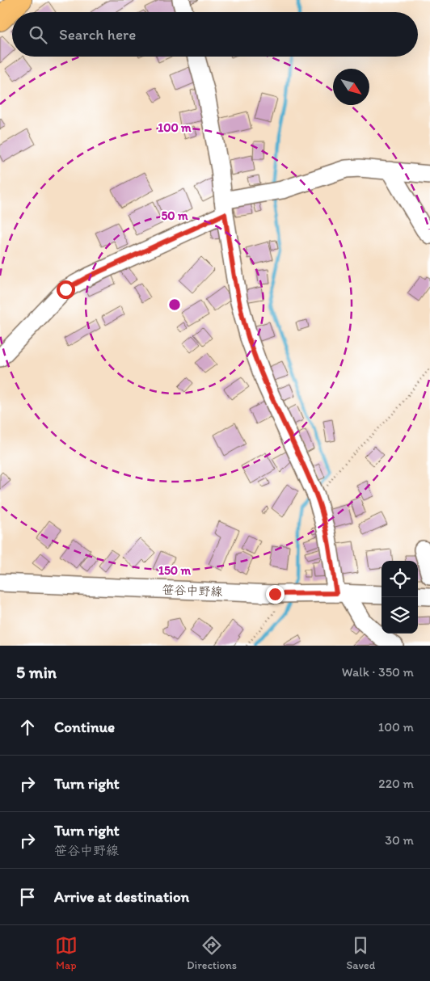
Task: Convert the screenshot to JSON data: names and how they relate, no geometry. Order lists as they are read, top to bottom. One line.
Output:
{"streets":{"street":["笹谷中野線"]},"north":"bottom right","page":{"search":"Search here","heading":["5 min","Walk · 350 m"],"list":[["Continue","100 m"],["Turn right","220 m"],["Turn right","笹谷中野線","30 m"],"Arrive at destination"],"nav":["Map","Directions","Saved"]},"rings":["100 m","50 m","150 m"]}
